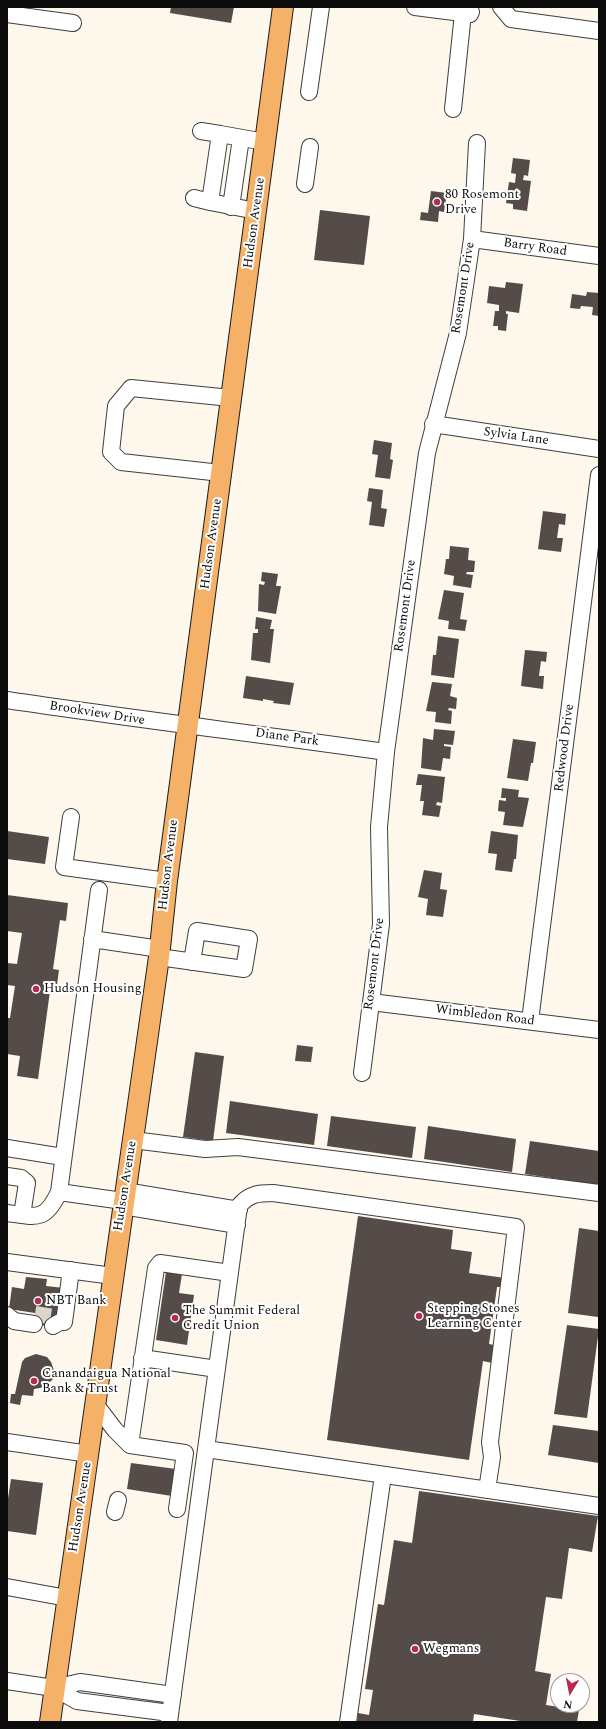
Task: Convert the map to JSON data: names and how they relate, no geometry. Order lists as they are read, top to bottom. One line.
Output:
{"streets":{"main road":["Hudson Avenue"],"street":["Barry Road","Rosemont Drive","Sylvia Lane","Brookview Drive","Diane Park","Redwood Drive","Wimbledon Road"]},"crossings":[["Hudson Avenue","Brookview Drive"],["Hudson Avenue","Diane Park"],["Barry Road","Rosemont Drive"],["Rosemont Drive","Sylvia Lane"],["Rosemont Drive","Diane Park"],["Rosemont Drive","Wimbledon Road"],["Brookview Drive","Diane Park"],["Redwood Drive","Wimbledon Road"]],"places":["80 Rosemont Drive","Hudson Housing","NBT Bank","Stepping Stones Learning Center","The Summit Federal Credit Union","Canandaigua National Bank & Trust","Wegmans"],"north":"bottom"}
